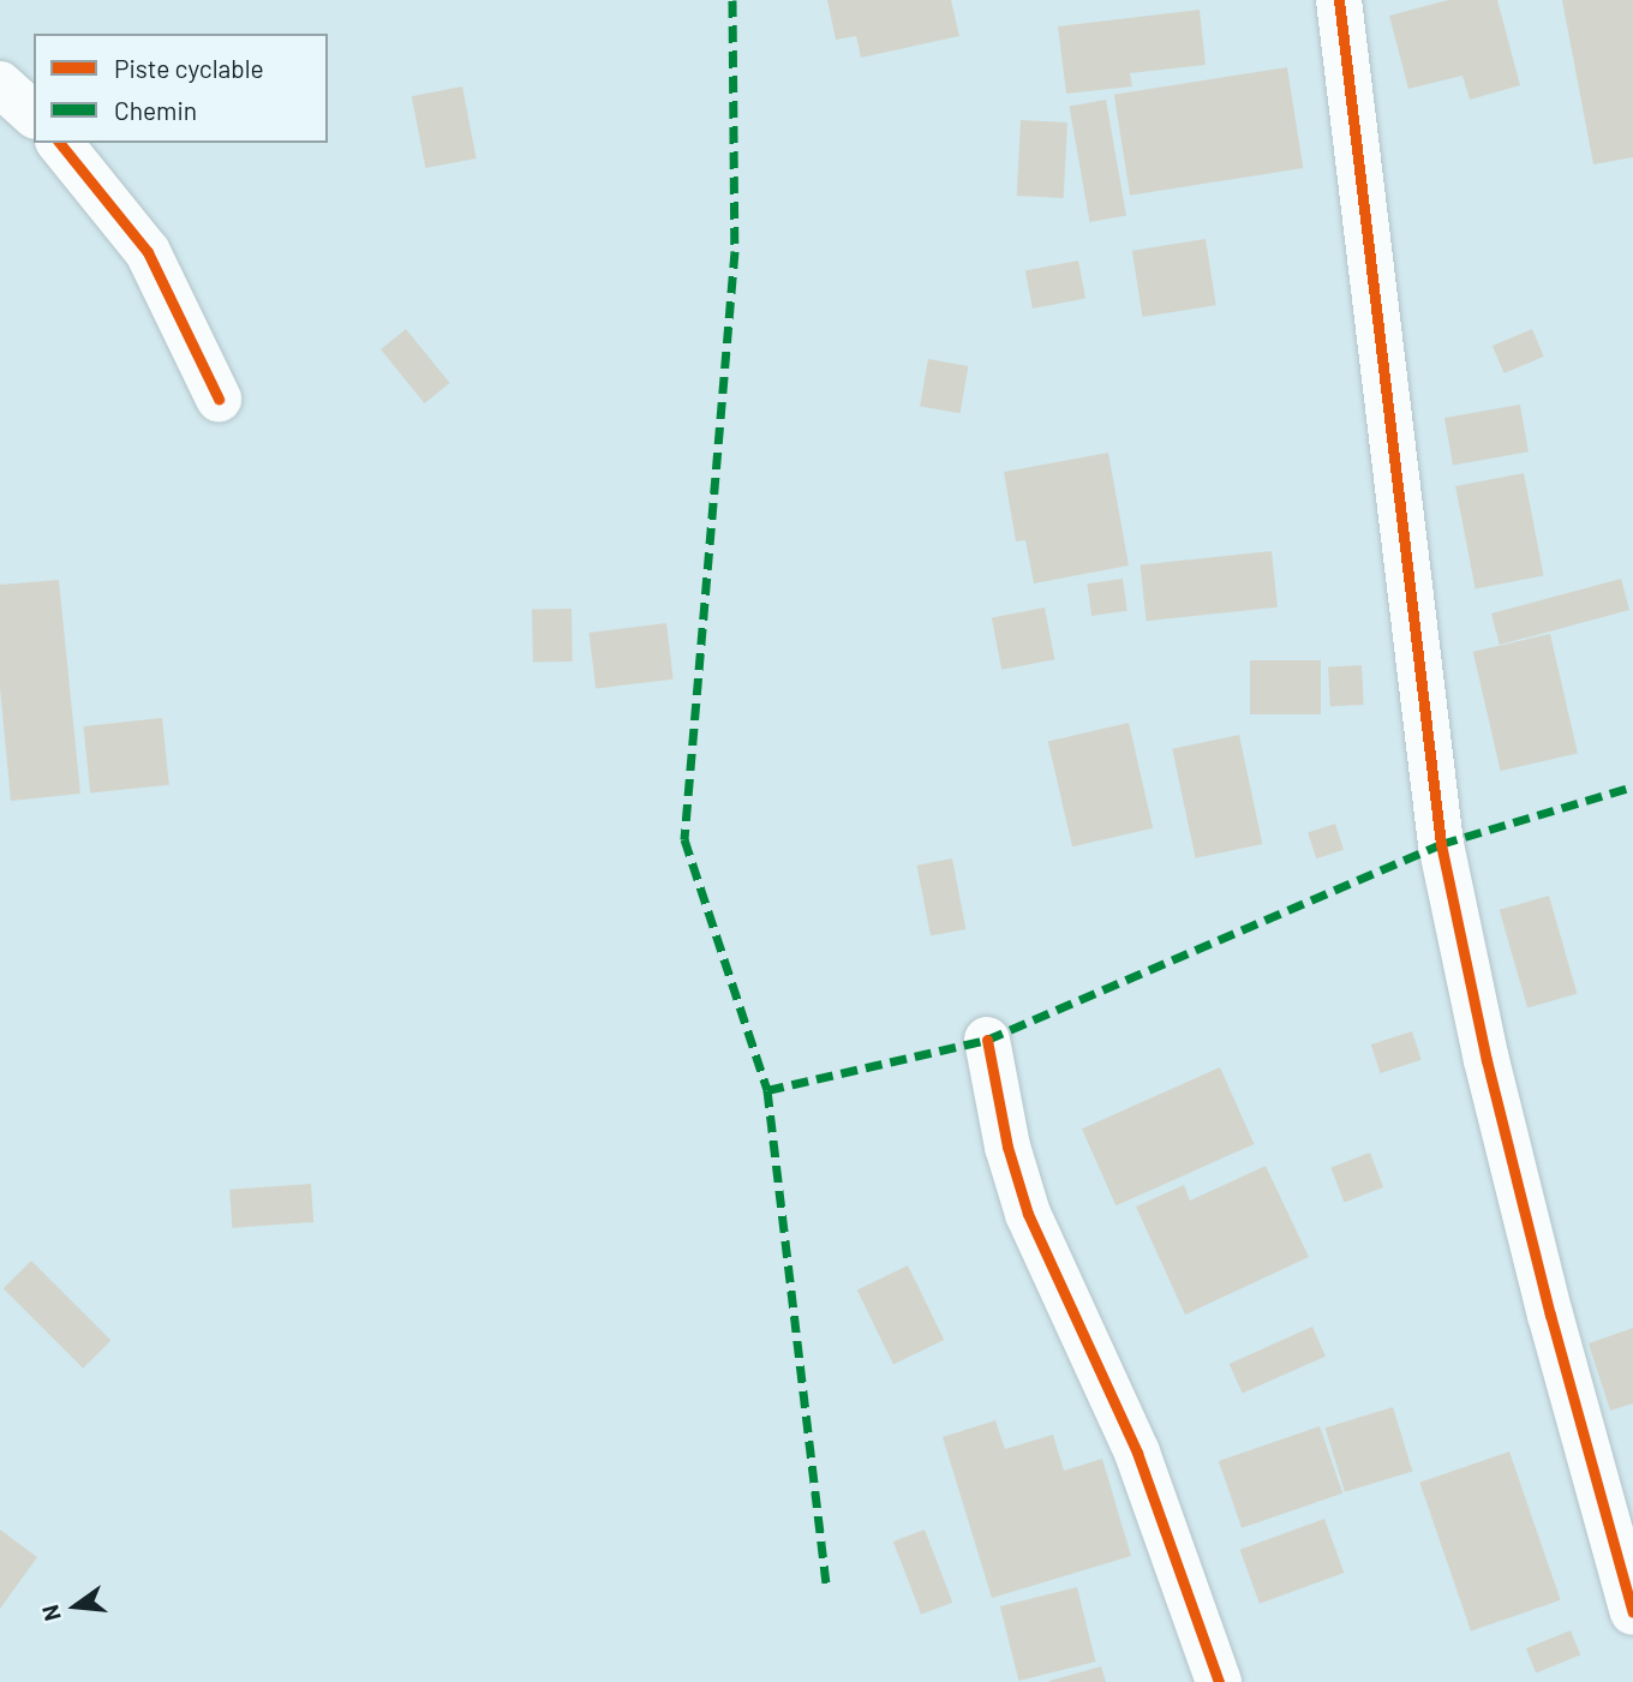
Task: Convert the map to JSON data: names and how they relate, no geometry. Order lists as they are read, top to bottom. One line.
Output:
{"legend":["Piste cyclable","Chemin"],"north":"left"}
